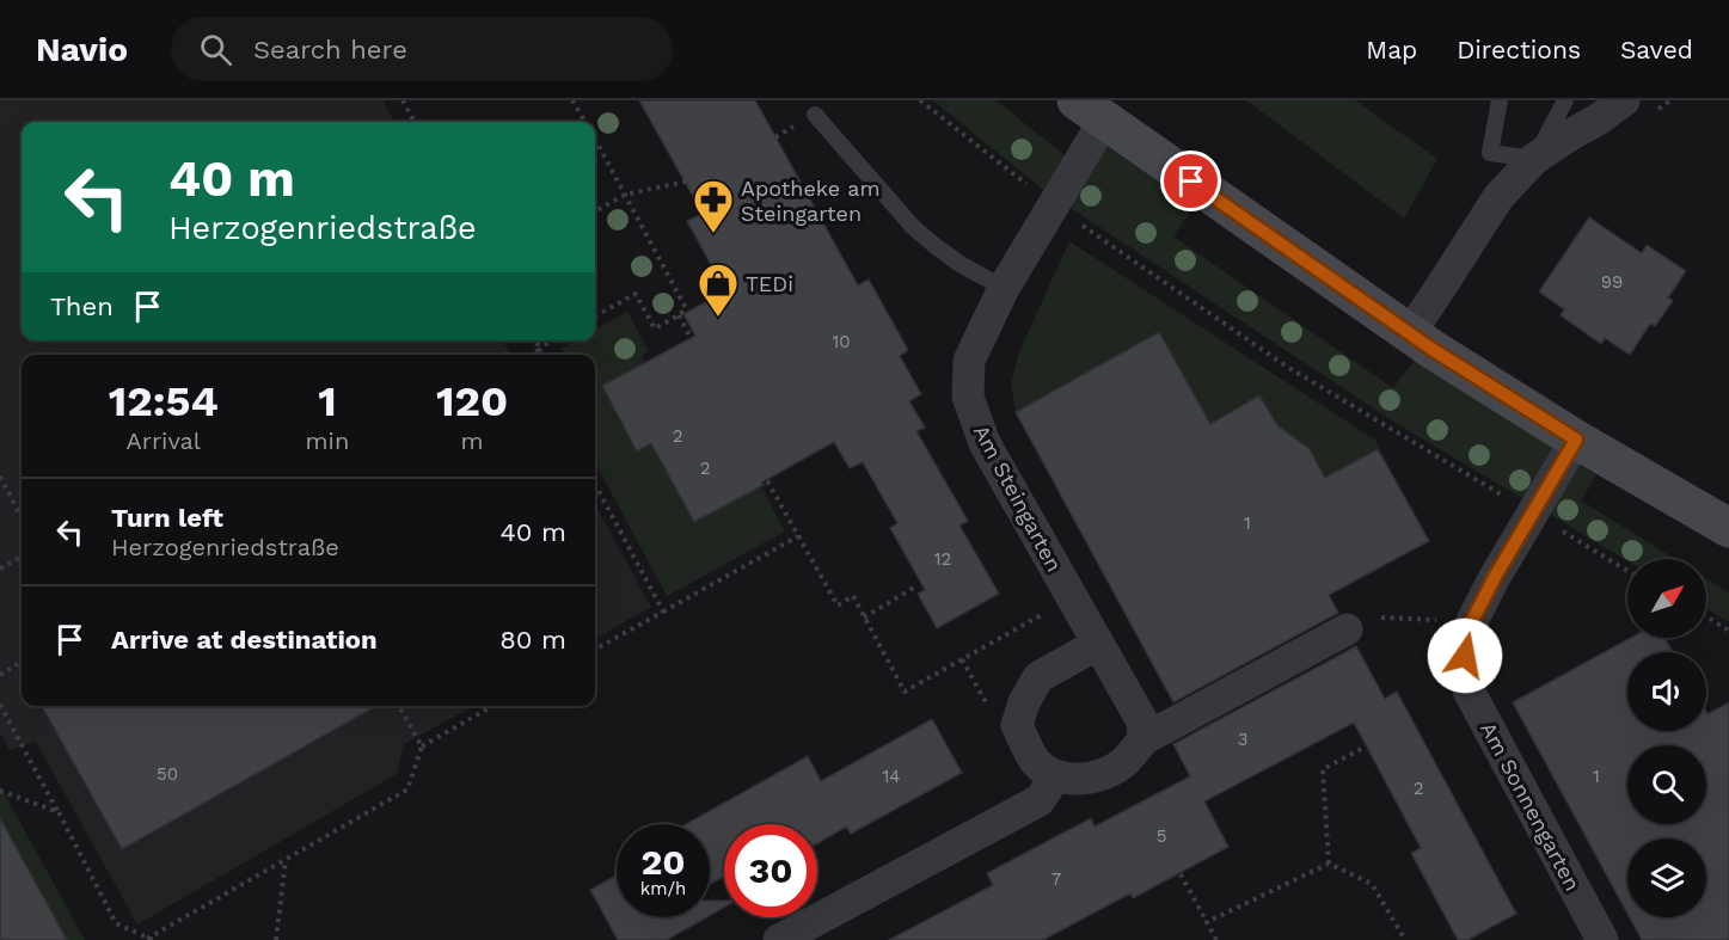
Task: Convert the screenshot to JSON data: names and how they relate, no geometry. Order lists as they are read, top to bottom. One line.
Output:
{"streets":{"street":["Am Steingarten","Am Sonnengarten"]},"places":{"pharmacy":["Apotheke am Steingarten"],"shop":["TEDi"]},"house_numbers":["99","10","2","2","1","12","3","50","14","1","2","5","7"],"north":"top right","page":{"header":"Navio","search":"Search here","nav":["Map","Directions","Saved"],"turn":["40 m","Herzogenriedstraße"],"then":"Then","eta":["12:54","Arrival","1","min","120","m"],"list":[{"name":"Turn left","note":"Herzogenriedstraße","value":"40 m"},{"name":"Arrive at destination","value":"80 m"}],"speed":"20 km/h","limit":"30"}}
